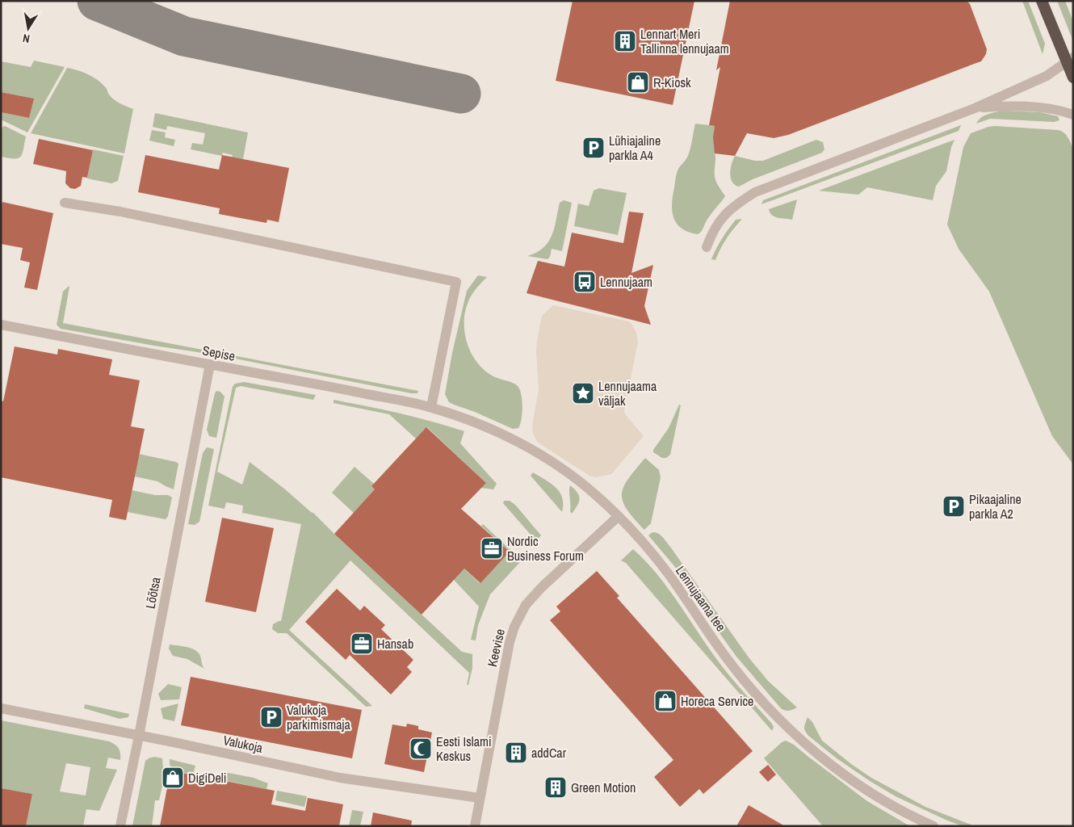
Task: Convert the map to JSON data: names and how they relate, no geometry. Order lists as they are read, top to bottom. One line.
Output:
{"streets":{"street":["Sepise","Lõõtsa","Lennujaama tee","Keevise","Valukoja"]},"crossings":[["Sepise","Lõõtsa"],["Sepise","Lennujaama tee"],["Lõõtsa","Valukoja"],["Lennujaama tee","Keevise"],["Keevise","Valukoja"]],"places":{"building":["Lennart Meri Tallinna lennujaam","addCar","Green Motion"],"shop":["R-Kiosk","Horeca Service","DigiDeli"],"parking":["Lühiajaline parkla A4","Pikaajaline parkla A2","Valukoja parkimismaja"],"bus stop":["Lennujaam"],"place":["Lennujaama väljak"],"office":["Nordic Business Forum","Hansab"],"mosque":["Eesti Islami Keskus"]},"north":"bottom"}
